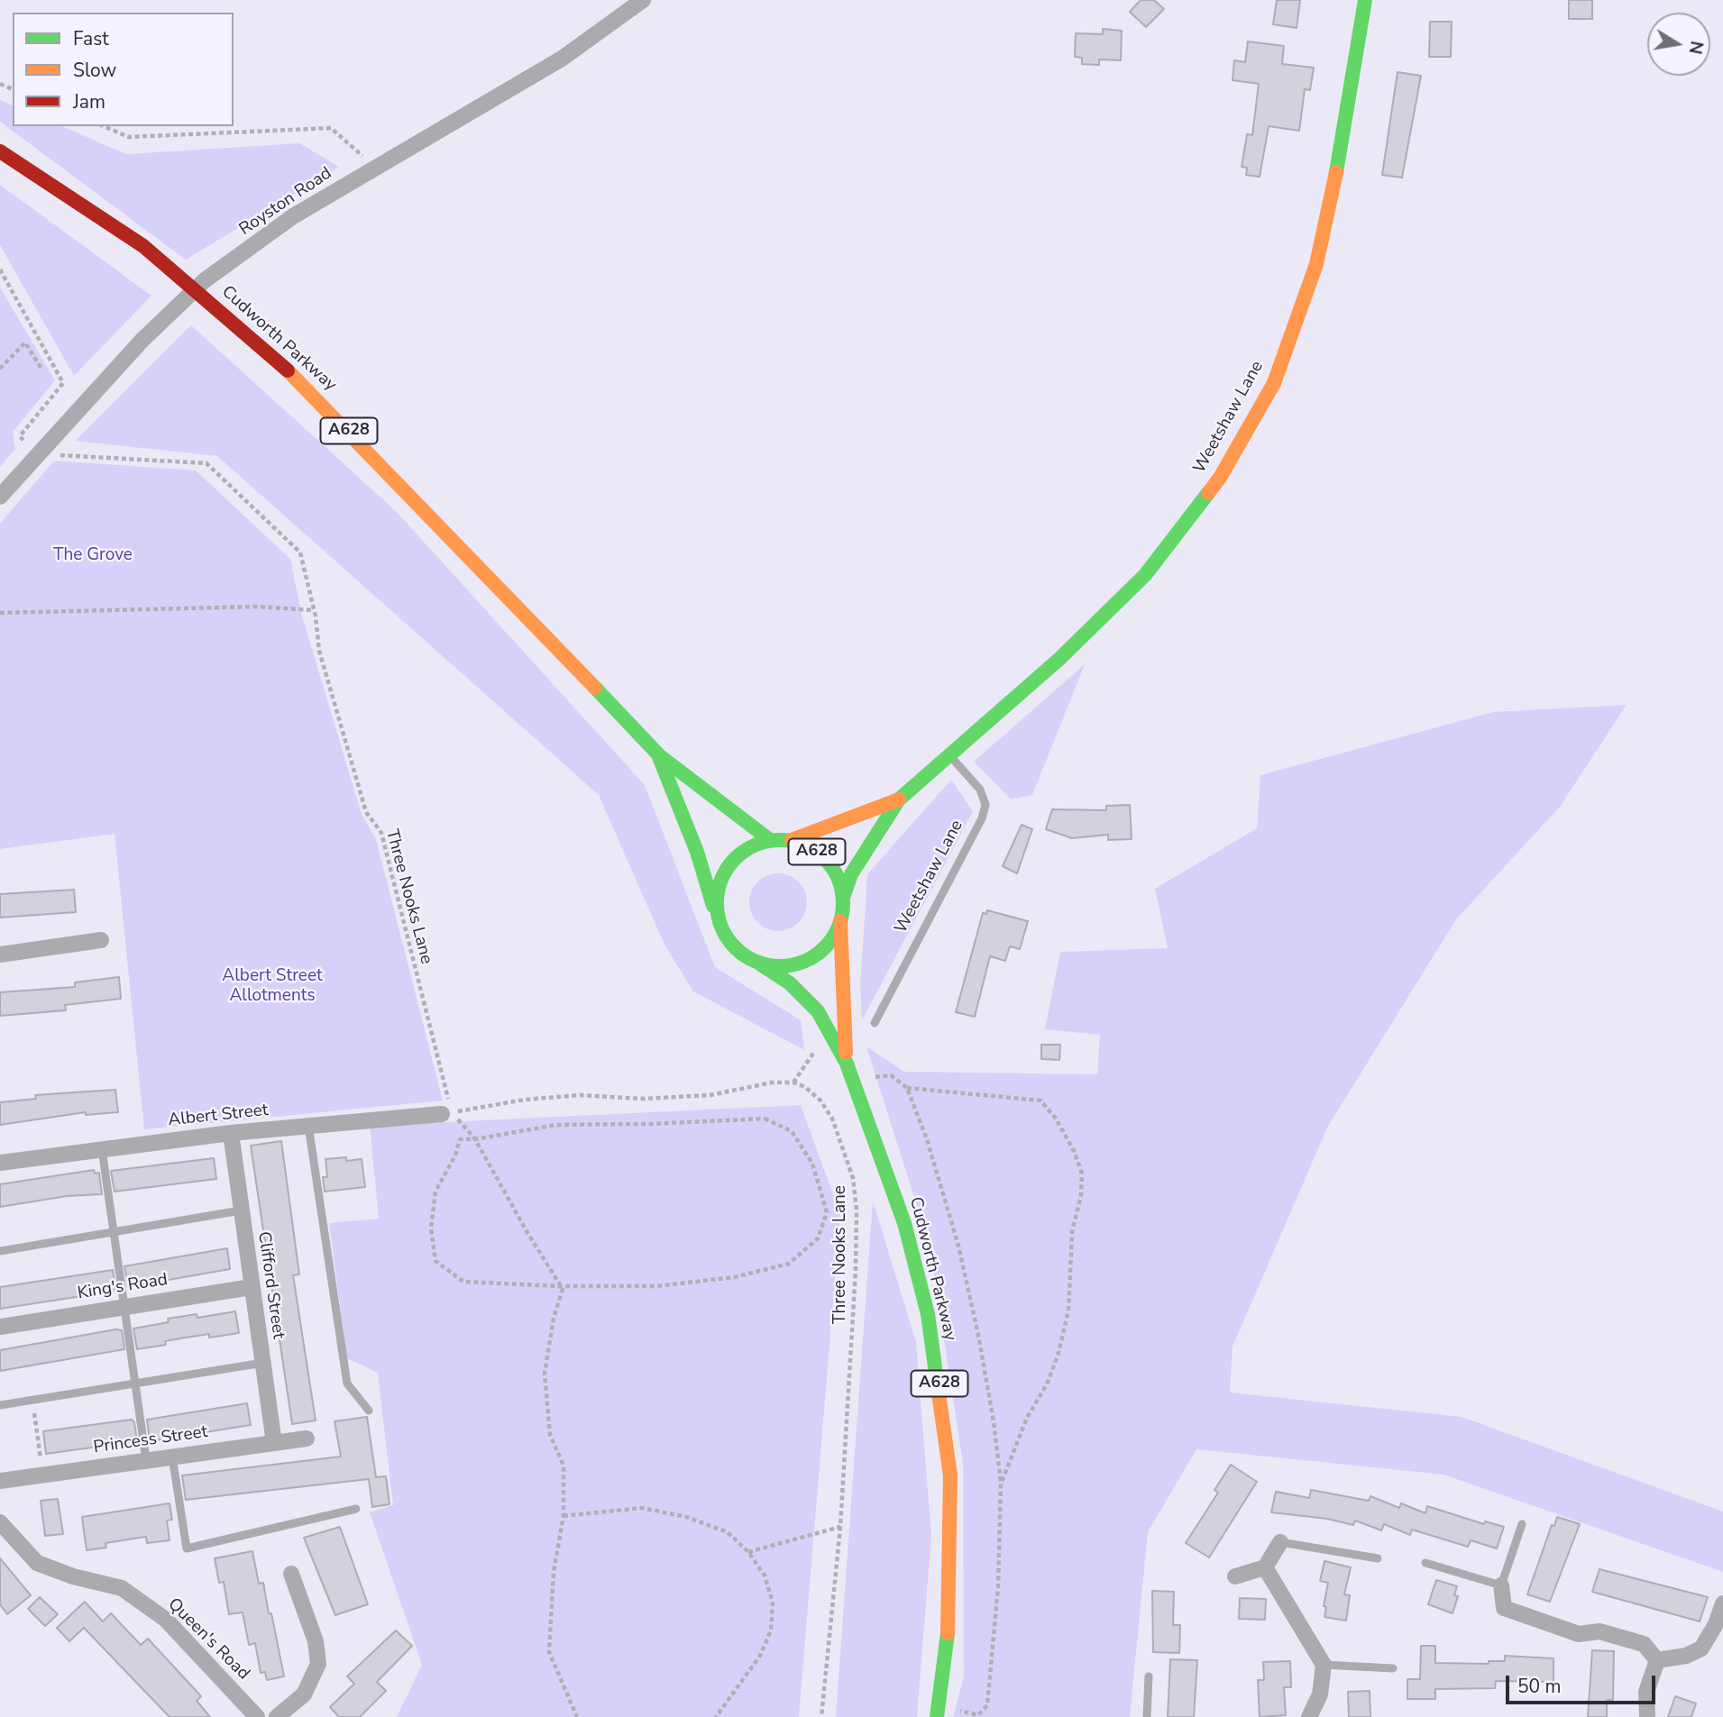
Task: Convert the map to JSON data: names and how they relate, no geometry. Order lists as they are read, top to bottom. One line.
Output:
{"streets":{"main road":["Cudworth Parkway","Weetshaw Lane","A628"],"street":["Royston Road","Albert Street","Clifford Street","King's Road","Princess Street","Queen's Road"],"path":["Three Nooks Lane"]},"crossings":[["Royston Road","Three Nooks Lane"],["Cudworth Parkway","Weetshaw Lane"],["Three Nooks Lane","Albert Street"],["Albert Street","Clifford Street"],["Clifford Street","King's Road"],["Clifford Street","Princess Street"]],"parks":["The Grove","Albert Street Allotments"],"legend":["Fast","Slow","Jam"],"scale_bar":"50 m","north":"right"}
